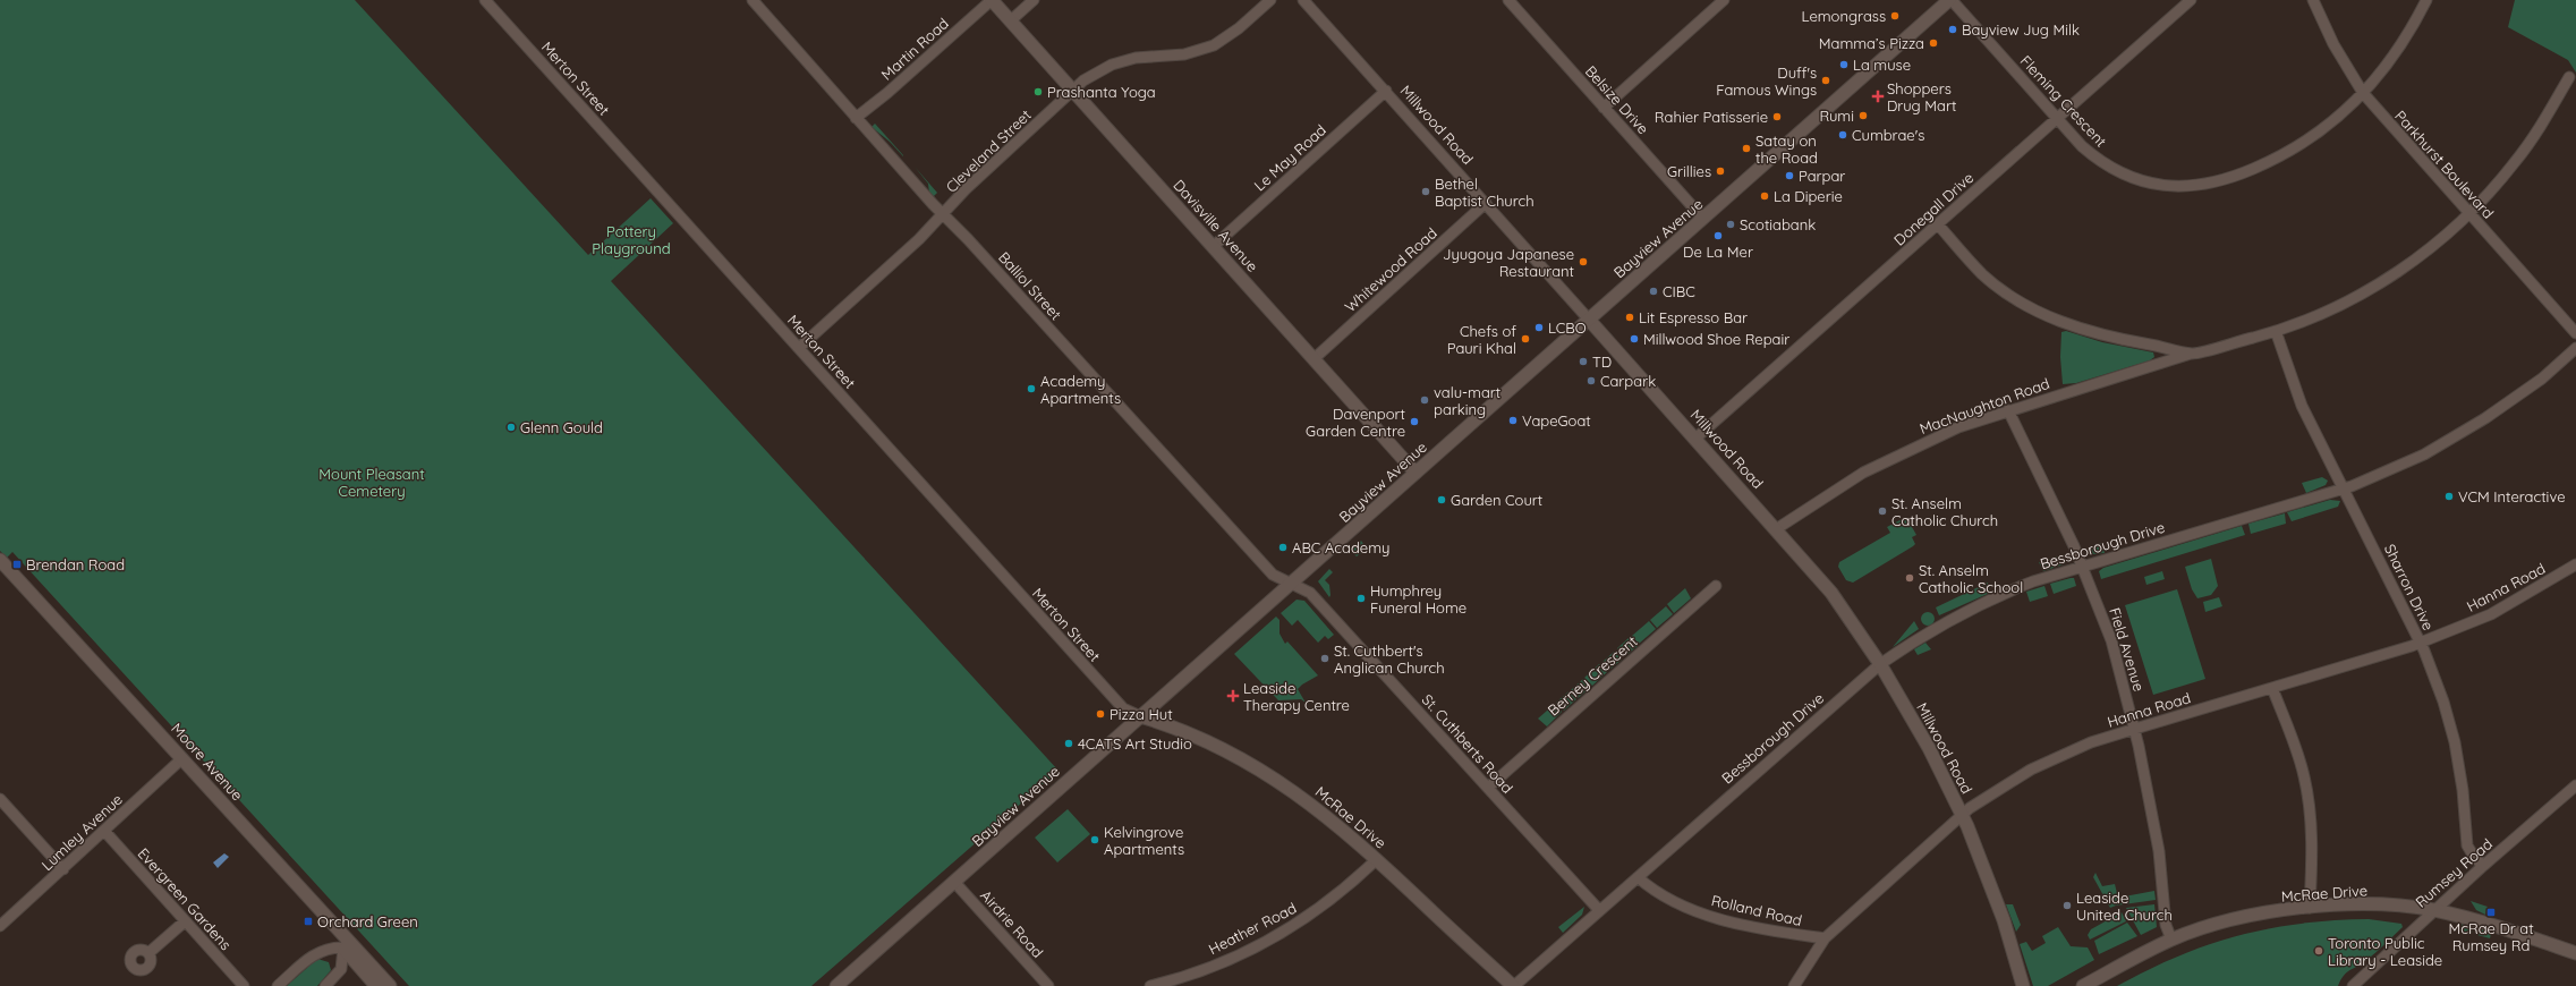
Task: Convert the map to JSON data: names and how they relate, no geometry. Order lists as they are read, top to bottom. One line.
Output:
{"streets":{"street":["Martin Road","Merton Street","Belsize Drive","Fleming Crescent","Millwood Road","Cleveland Street","Le May Road","Parkhurst Boulevard","Donegall Drive","Davisville Avenue","Bayview Avenue","Whitewood Road","Balliol Street","MacNaughton Road","Bessborough Drive","Sharron Drive","Hanna Road","Field Avenue","Berney Crescent","St. Cuthberts Road","Moore Avenue","McRae Drive","Lumley Avenue","Rumsey Road","Evergreen Gardens","Rolland Road","Airdrie Road","Heather Road"]},"crossings":[["Martin Road","Davisville Avenue"],["Martin Road","Balliol Street"],["Merton Street","Cleveland Street"],["Merton Street","Bayview Avenue"],["Merton Street","McRae Drive"],["Belsize Drive","Bayview Avenue"],["Fleming Crescent","Parkhurst Boulevard"],["Fleming Crescent","Donegall Drive"],["Fleming Crescent","Bayview Avenue"],["Millwood Road","Le May Road"],["Millwood Road","Donegall Drive"],["Millwood Road","Bayview Avenue"],["Millwood Road","Whitewood Road"],["Millwood Road","MacNaughton Road"],["Millwood Road","Bessborough Drive"],["Millwood Road","Hanna Road"],["Cleveland Street","Davisville Avenue"],["Cleveland Street","Balliol Street"],["Le May Road","Davisville Avenue"],["Parkhurst Boulevard","MacNaughton Road"],["Davisville Avenue","Bayview Avenue"],["Davisville Avenue","Whitewood Road"],["Bayview Avenue","Balliol Street"],["Bayview Avenue","St. Cuthberts Road"],["Bayview Avenue","McRae Drive"],["Bayview Avenue","Airdrie Road"],["Balliol Street","St. Cuthberts Road"],["MacNaughton Road","Sharron Drive"],["MacNaughton Road","Field Avenue"],["Bessborough Drive","Sharron Drive"],["Bessborough Drive","Field Avenue"],["Bessborough Drive","St. Cuthberts Road"],["Bessborough Drive","McRae Drive"],["Bessborough Drive","Rolland Road"],["Sharron Drive","Hanna Road"],["Sharron Drive","Rumsey Road"],["Hanna Road","Field Avenue"],["Hanna Road","Rolland Road"],["Field Avenue","McRae Drive"],["Berney Crescent","St. Cuthberts Road"],["Moore Avenue","Lumley Avenue"],["McRae Drive","Rumsey Road"],["McRae Drive","Heather Road"],["Lumley Avenue","Evergreen Gardens"]],"parks":["Pottery Playground","Mount Pleasant Cemetery"],"places":{"other":["Lemongrass","Bayview Jug Milk","Mamma’s Pizza","La muse","Duff's Famous Wings","Prashanta Yoga","Rumi","Rahier Patisserie","Cumbrae's","Satay on the Road","Grillies","Parpar","Bethel Baptist Church","La Diperie","Scotiabank","De La Mer","Jyugoya Japanese Restaurant","CIBC","Lit Espresso Bar","LCBO","Chefs of Pauri Khal","Millwood Shoe Repair","TD","Carpark","Academy Apartments","valu-mart parking","VapeGoat","Davenport Garden Centre","Glenn Gould","VCM Interactive","Garden Court","St. Anselm Catholic Church","ABC Academy","St. Anselm Catholic School","Humphrey Funeral Home","St. Cuthbert's Anglican Church","Pizza Hut","4CATS Art Studio","Kelvingrove Apartments","Leaside United Church","Toronto Public Library - Leaside"],"health":["Shoppers Drug Mart","Leaside Therapy Centre"],"transit":["Brendan Road","McRae Dr at Rumsey Rd","Orchard Green"]}}
